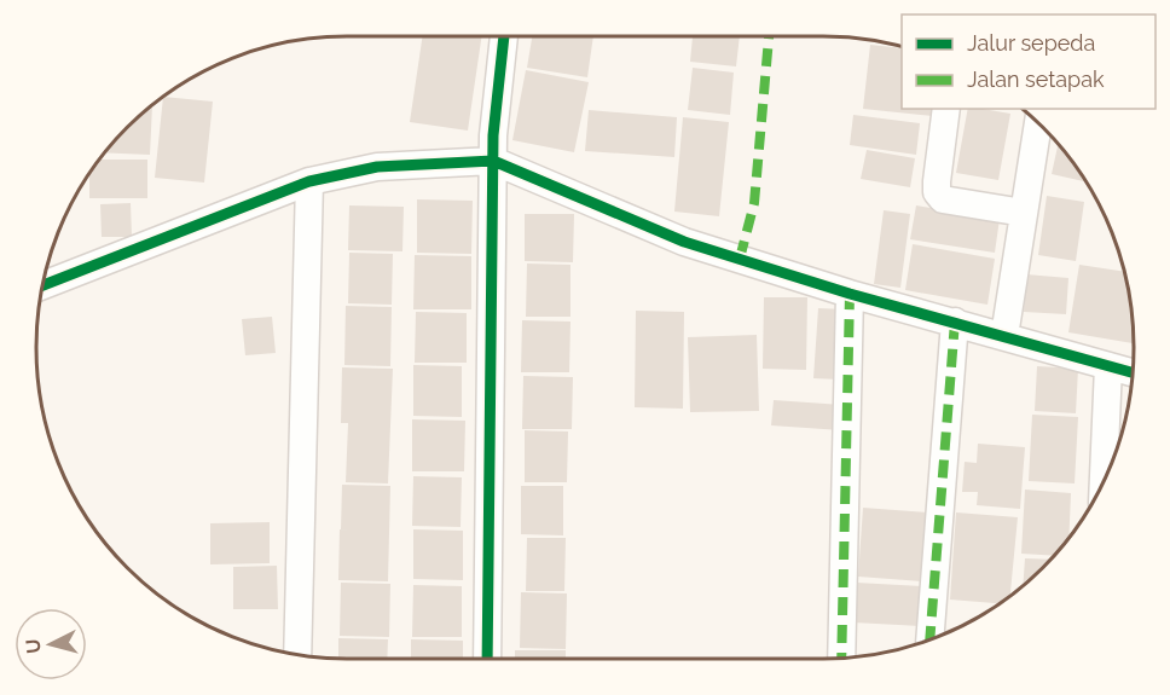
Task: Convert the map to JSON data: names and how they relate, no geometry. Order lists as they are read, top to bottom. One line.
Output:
{"legend":["Jalur sepeda","Jalan setapak"],"north":"left"}
